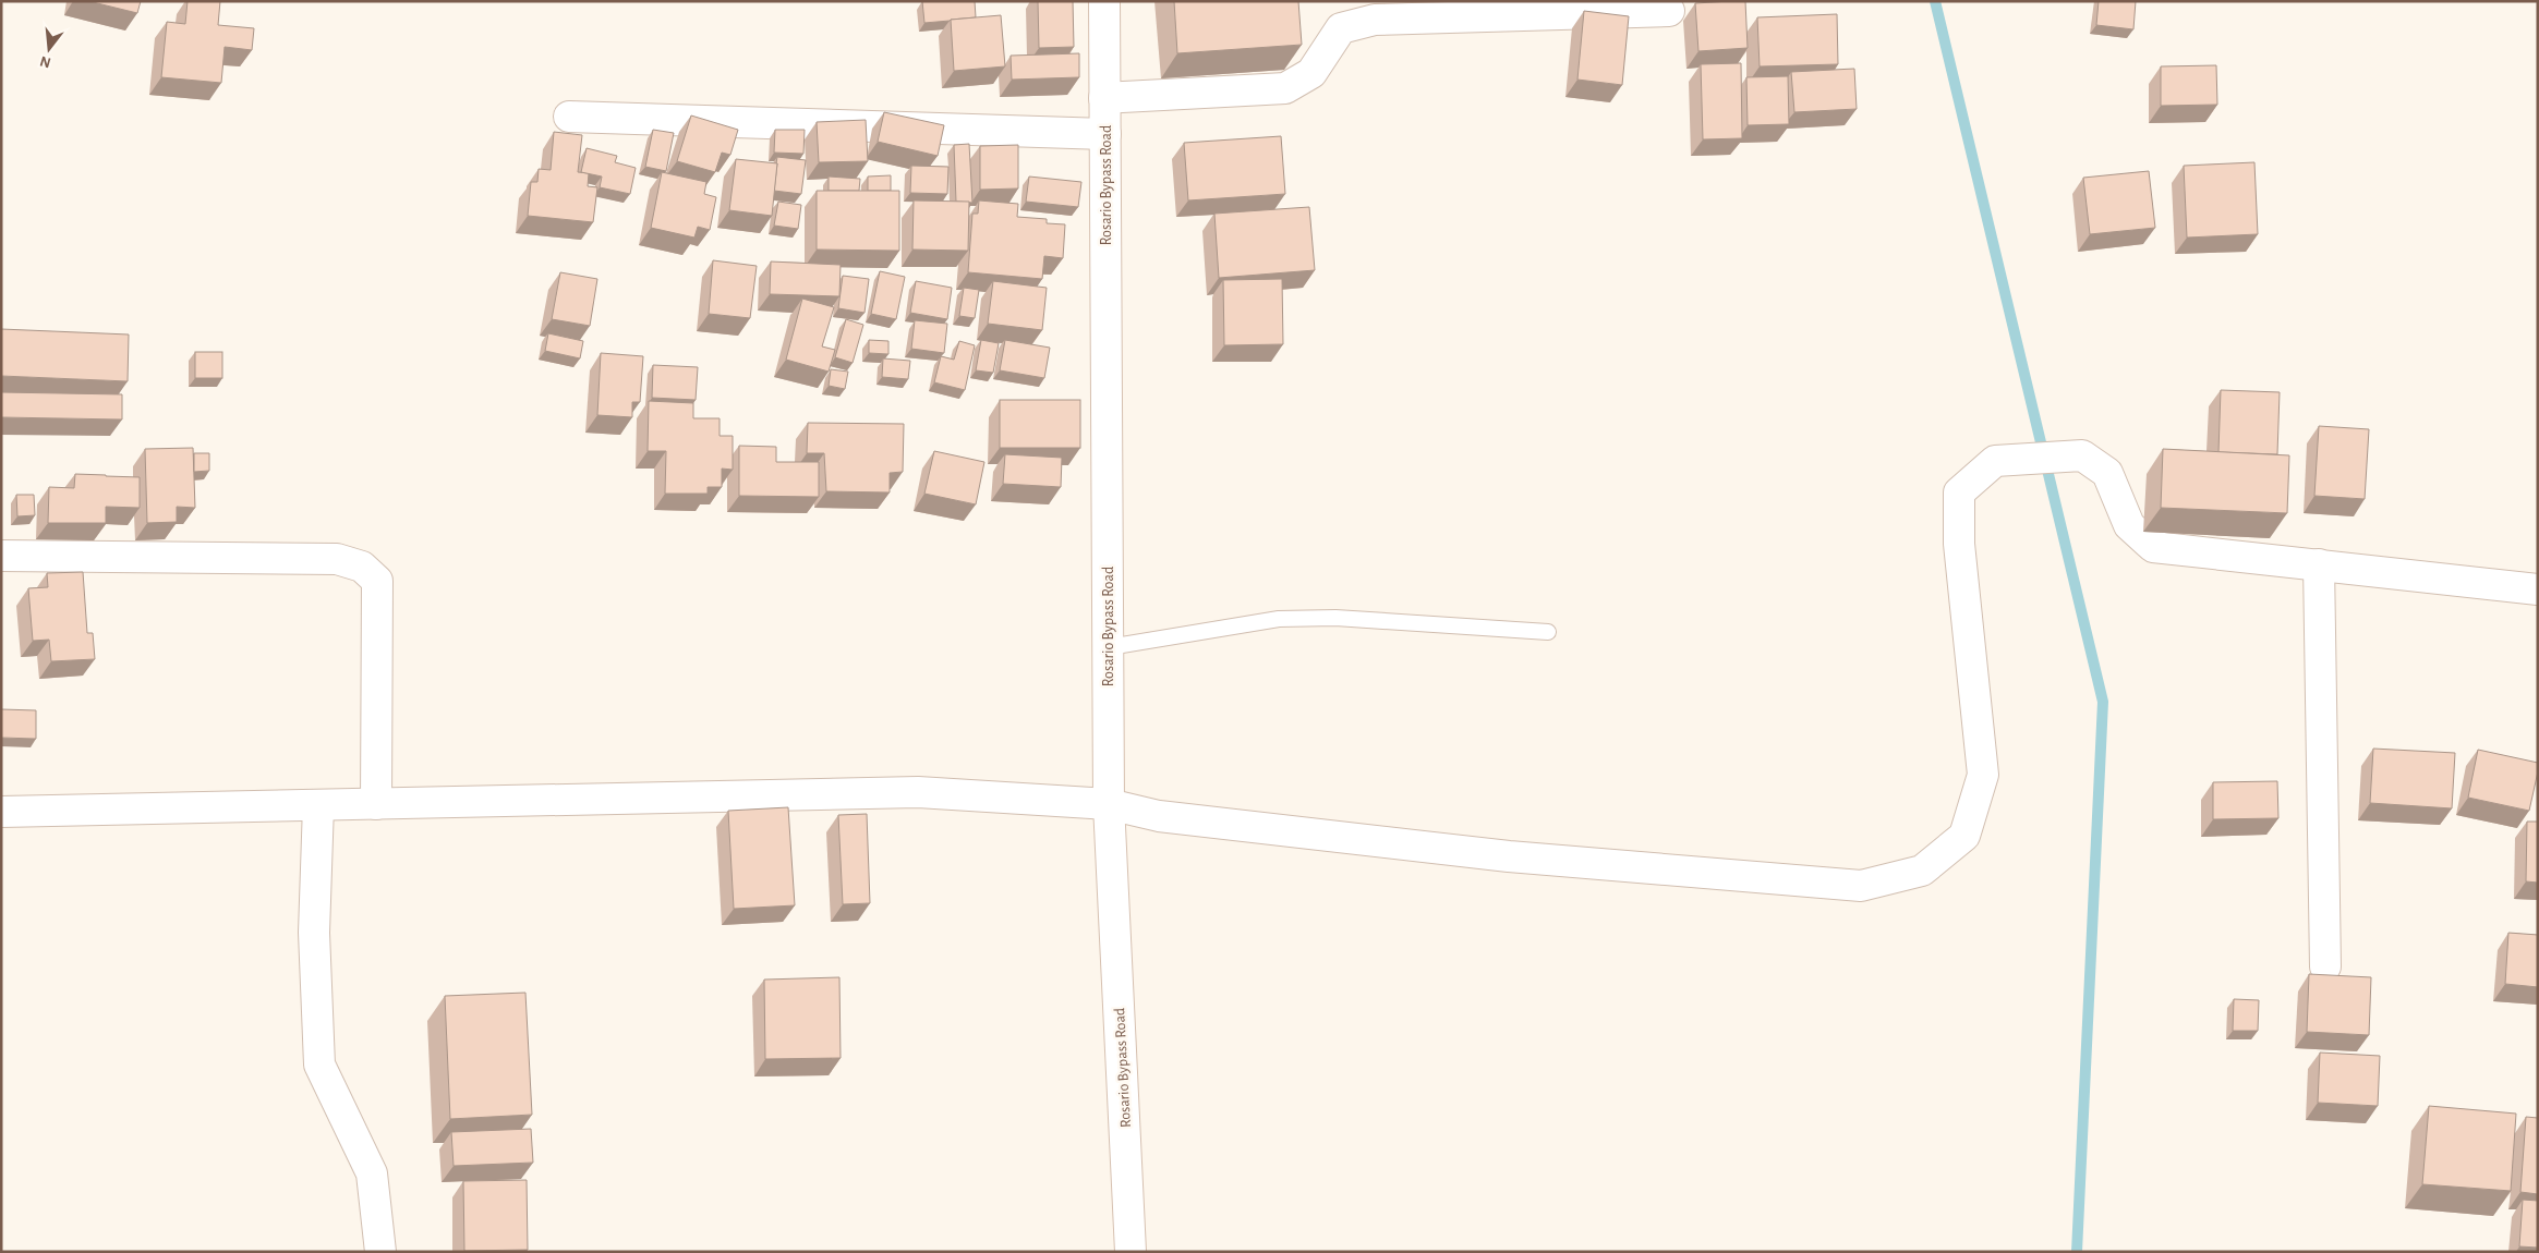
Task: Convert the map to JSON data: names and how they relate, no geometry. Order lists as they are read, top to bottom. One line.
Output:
{"streets":{"street":["Rosario Bypass Road"]},"north":"bottom"}
